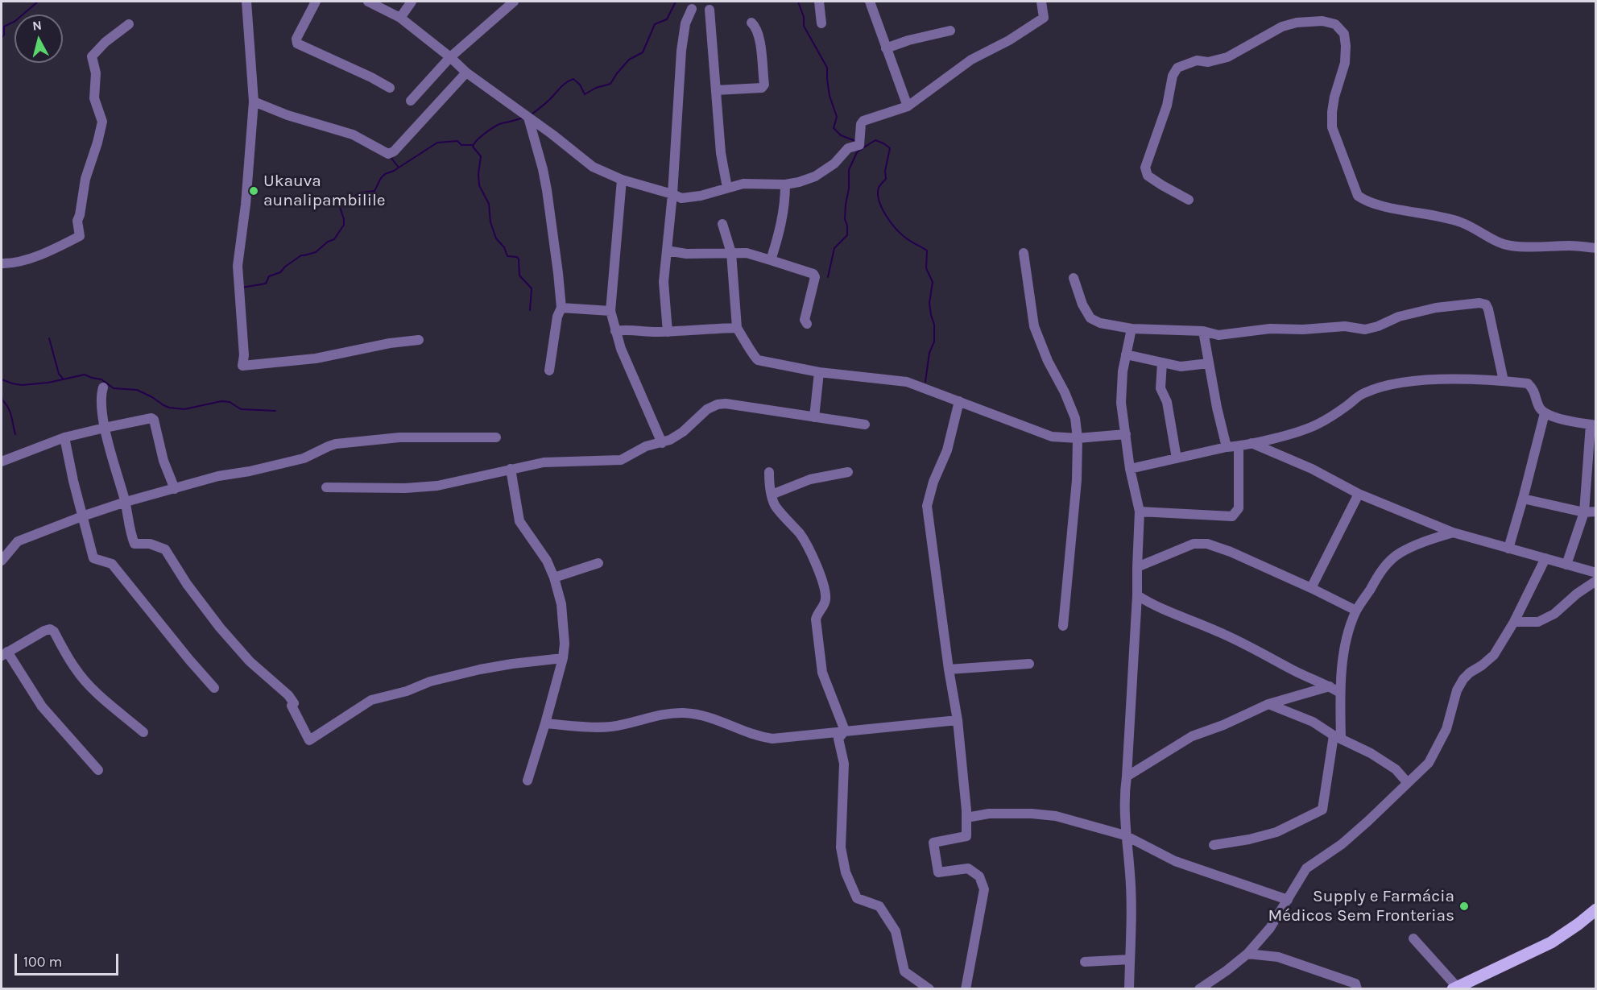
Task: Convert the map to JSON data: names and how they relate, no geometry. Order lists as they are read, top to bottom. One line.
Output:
{"places":["Ukauva aunalipambilile","Supply e Farmácia Médicos Sem Fronterias"],"scale_bar":"100 m","north":"top"}
